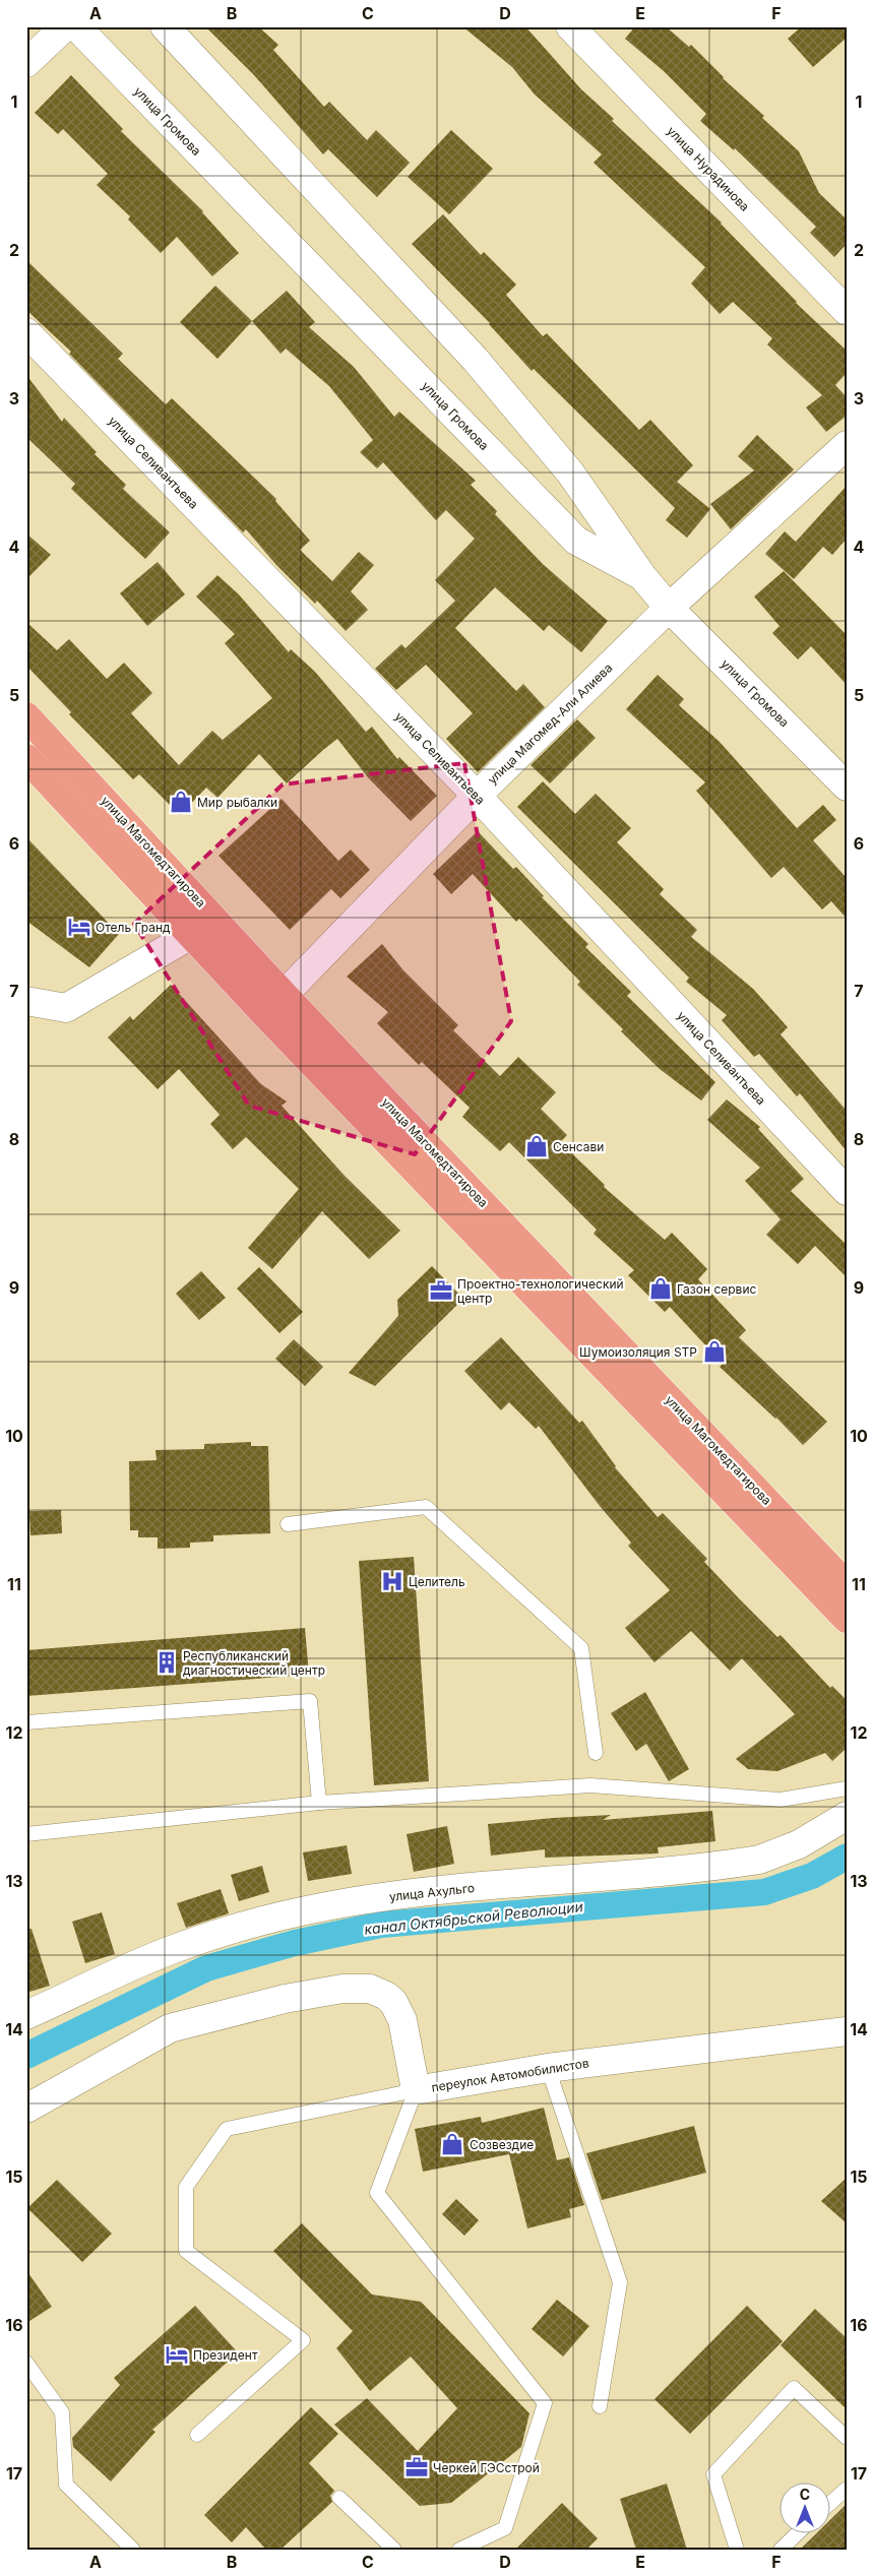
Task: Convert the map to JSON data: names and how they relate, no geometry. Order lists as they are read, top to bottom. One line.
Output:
{"streets":{"main road":["улица Магомедтагирова"],"street":["улица Громова","улица Нурадинова","улица Селивантьева","улица Магомед-Али Алиева","улица Ахульго","переулок Автомобилистов"]},"crossings":[["улица Громова","улица Магомед-Али Алиева"],["улица Селивантьева","улица Магомед-Али Алиева"],["улица Магомед-Али Алиева","улица Магомедтагирова"]],"water":["канал Октябрьской Революции"],"places":{"shop":["Мир рыбалки","Сенсави","Газон сервис","Шумоизоляция STP","Созвездие"],"hotel":["Отель Гранд","Президент"],"office":["Проектно-технологический центр","Черкей ГЭСстрой"],"hospital":["Целитель"],"building":["Республиканский диагностический центр"]},"north":"top","grid":{"columns":["A","B","C","D","E","F"],"rows":["1","2","3","4","5","6","7","8","9","10","11","12","13","14","15","16","17"]}}
